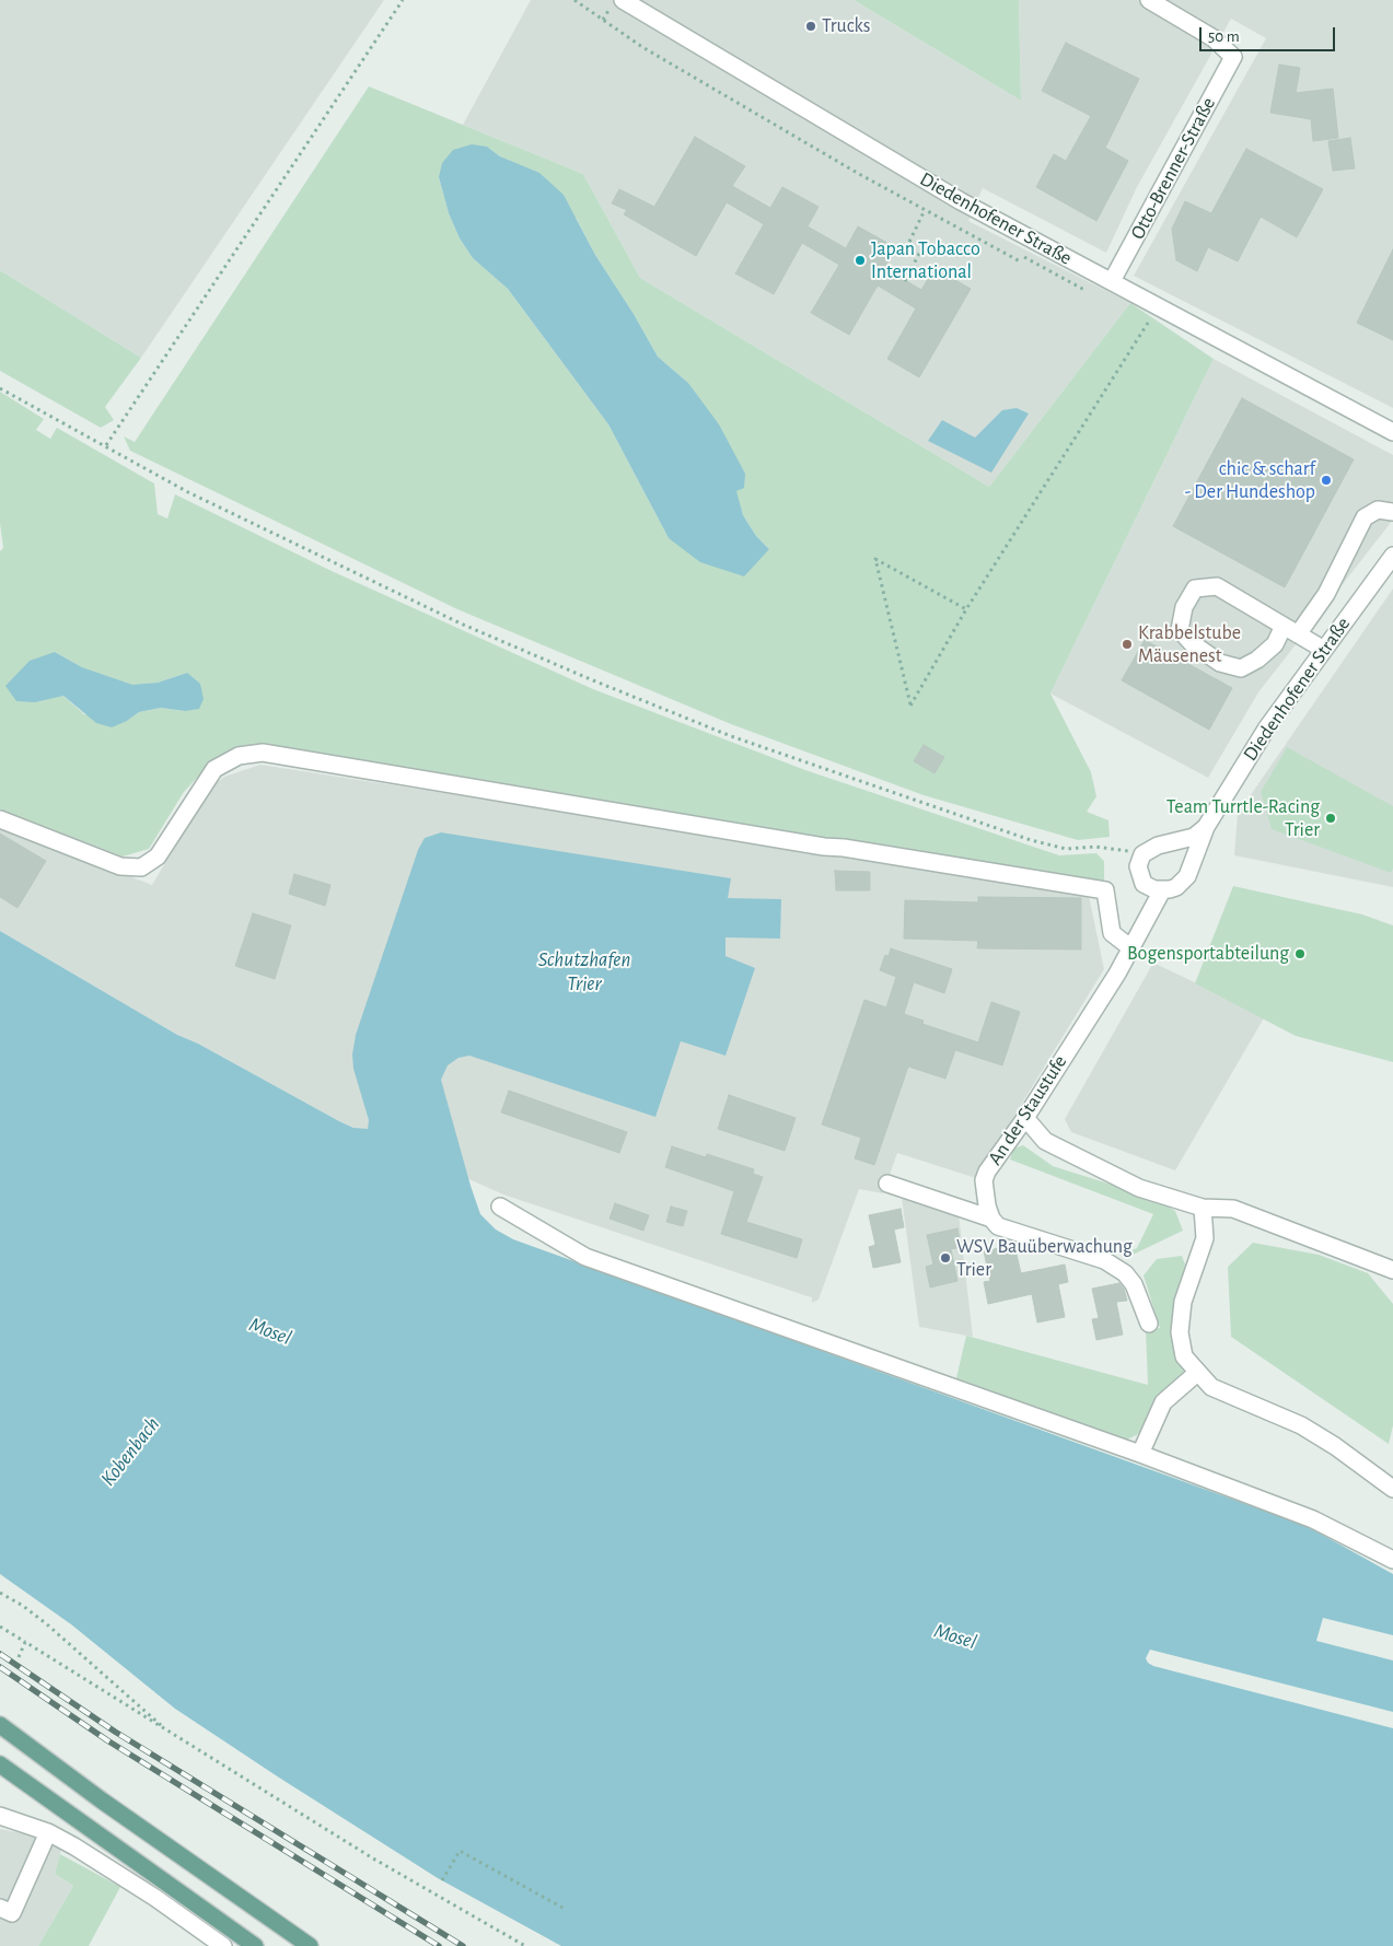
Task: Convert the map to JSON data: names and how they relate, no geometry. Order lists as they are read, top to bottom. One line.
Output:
{"streets":{"street":["Otto-Brenner-Straße","Diedenhofener Straße","An der Staustufe"]},"crossings":[["Otto-Brenner-Straße","Diedenhofener Straße"],["Diedenhofener Straße","An der Staustufe"]],"water":["Schutzhafen Trier","Mosel","Kobenbach"],"places":["Trucks","Japan Tobacco International","chic & scharf - Der Hundeshop","Krabbelstube Mäusenest","Team Turrtle-Racing Trier","Bogensportabteilung","WSV Bauüberwachung Trier"],"scale_bar":"50 m"}
